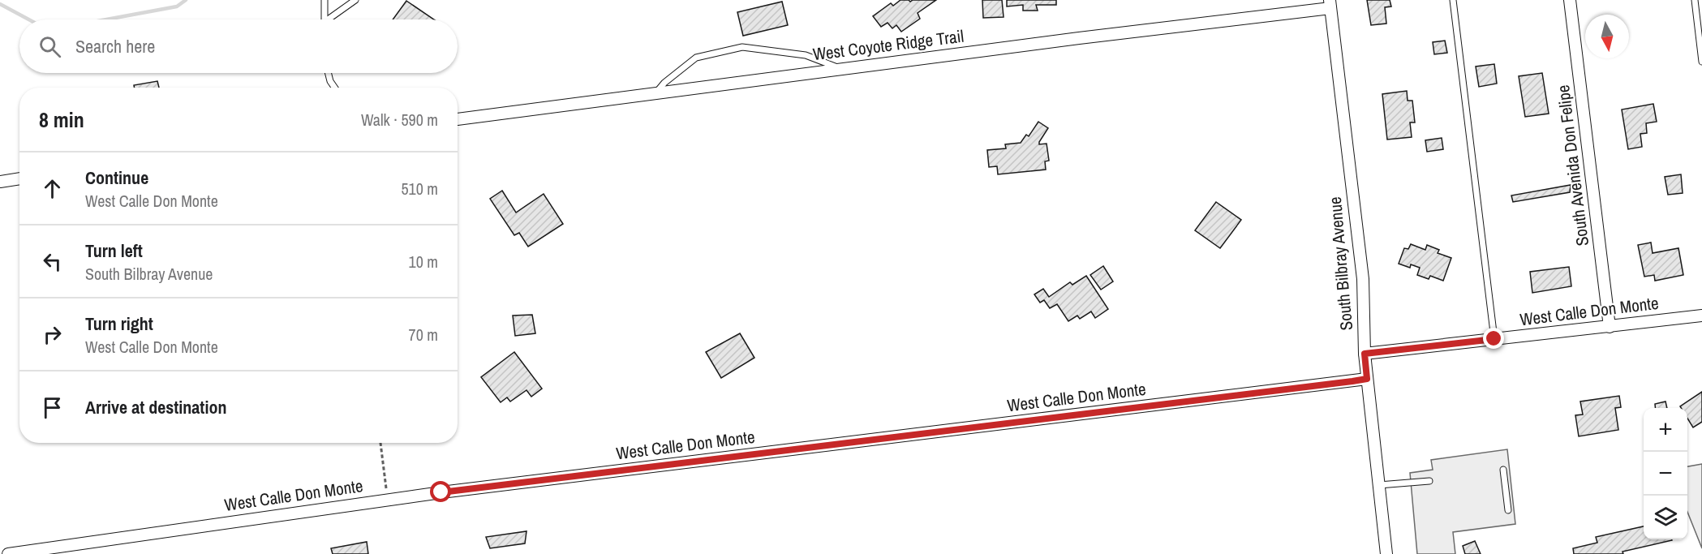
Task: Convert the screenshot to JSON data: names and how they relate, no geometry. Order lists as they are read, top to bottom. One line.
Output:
{"streets":{"street":["West Coyote Ridge Trail","South Avenida Don Felipe","South Bilbray Avenue","West Calle Don Monte"]},"crossings":[["West Coyote Ridge Trail","South Bilbray Avenue"],["South Avenida Don Felipe","West Calle Don Monte"],["South Bilbray Avenue","West Calle Don Monte"]],"north":"bottom","page":{"search":"Search here","heading":["8 min","Walk · 590 m"],"list":[["Continue","West Calle Don Monte","510 m"],["Turn left","South Bilbray Avenue","10 m"],["Turn right","West Calle Don Monte","70 m"],"Arrive at destination"],"map_buttons":["+","−"]}}
